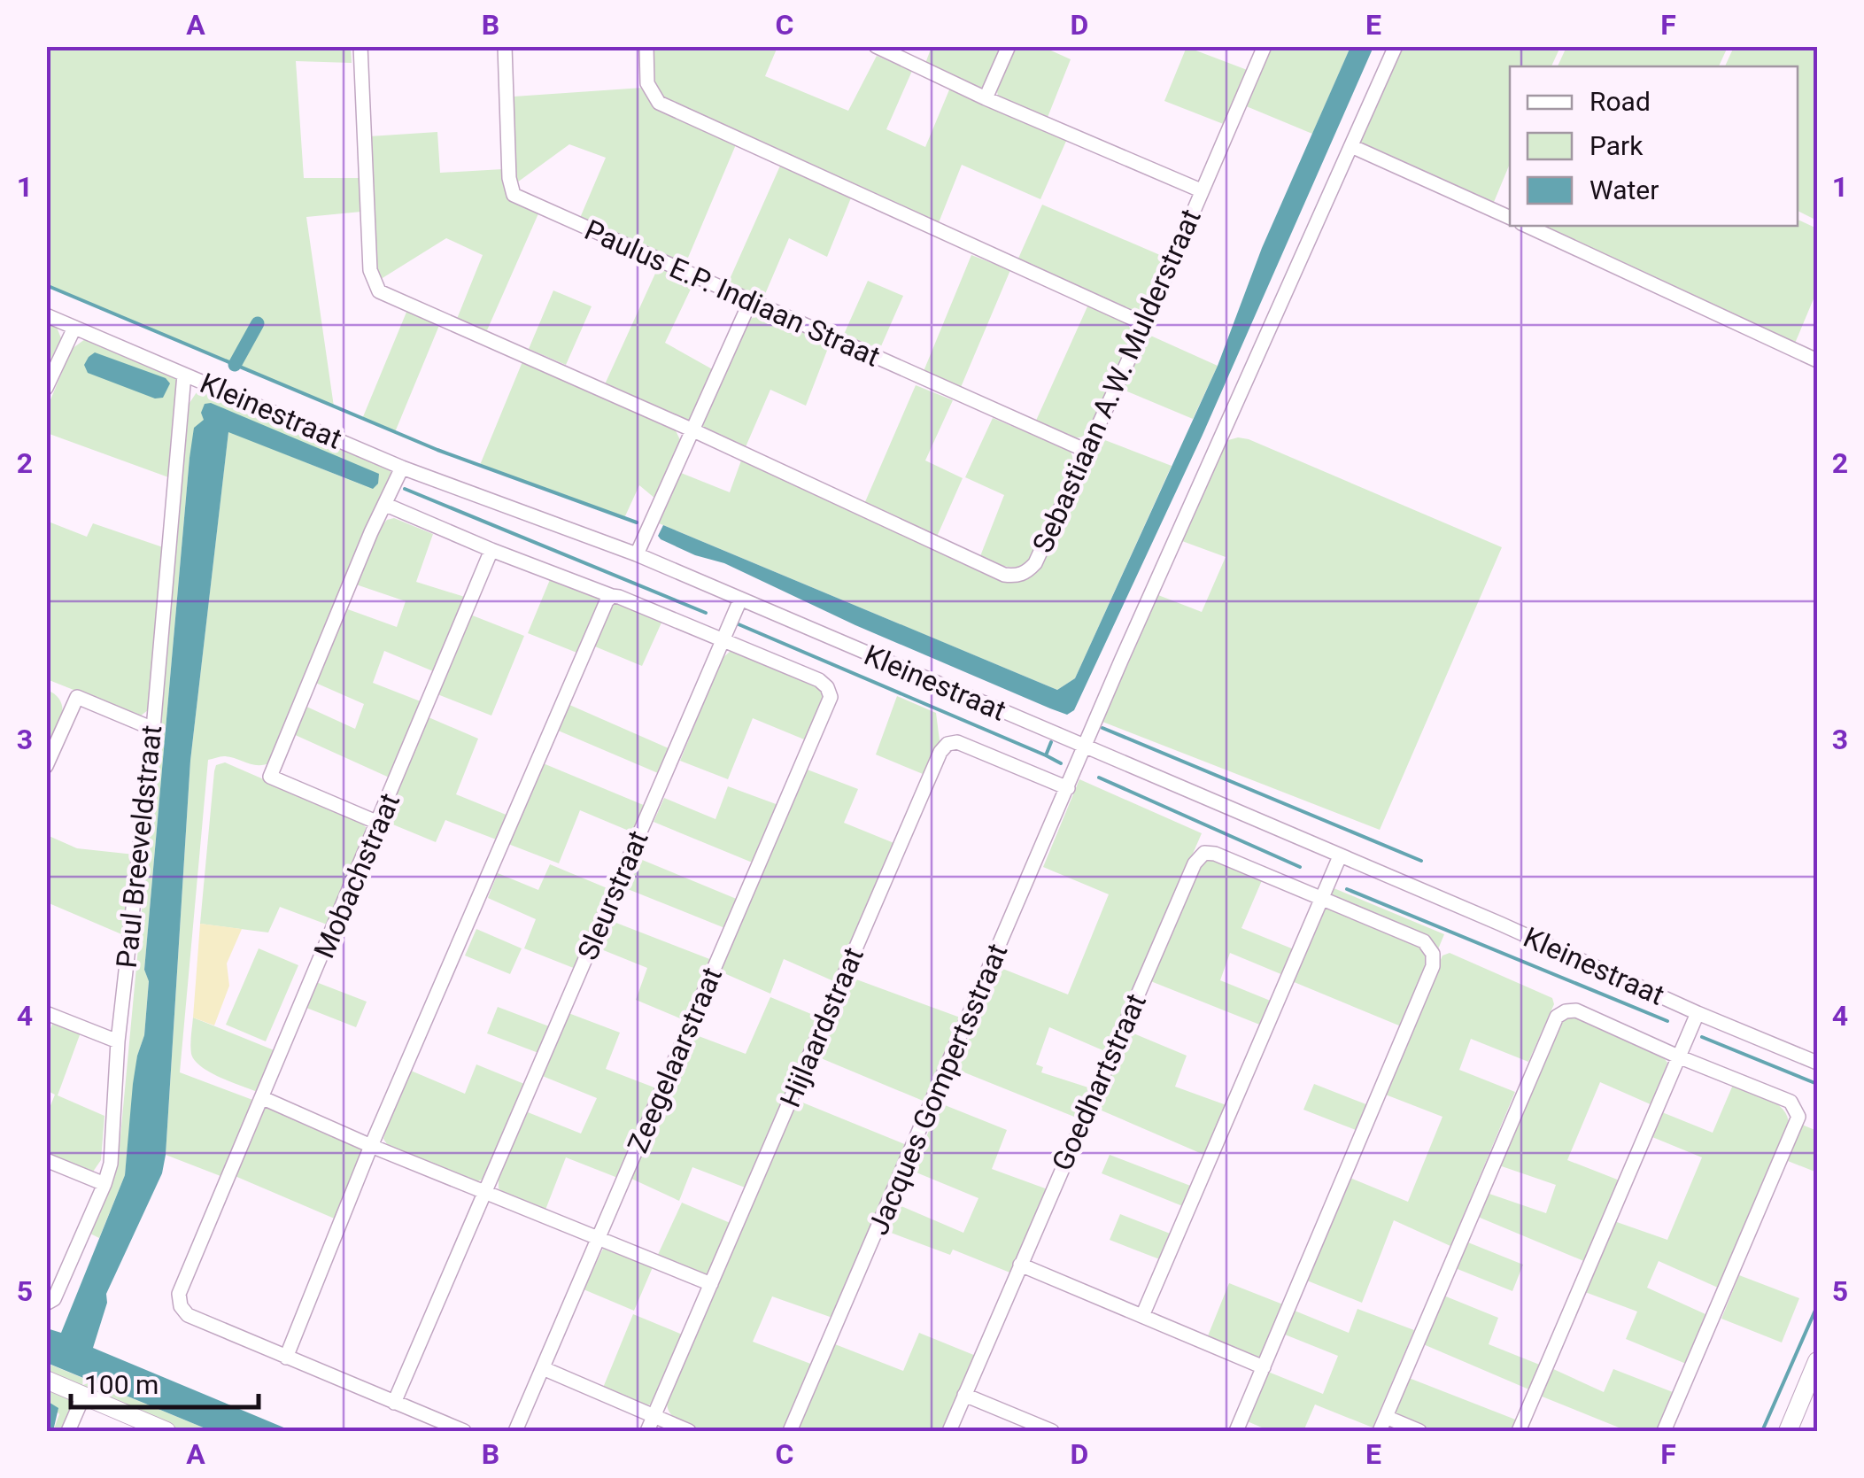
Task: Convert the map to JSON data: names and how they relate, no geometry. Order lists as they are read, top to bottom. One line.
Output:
{"streets":{"street":["Paulus E.P. Indiaan Straat","Sebastiaan A.W. Mulderstraat","Kleinestraat","Paul Breeveldstraat","Mobachstraat","Sleurstraat","Hijlaardstraat","Zeegelaarstraat","Goedhartstraat","Jacques Gompertsstraat"]},"crossings":[["Paulus E.P. Indiaan Straat","Sebastiaan A.W. Mulderstraat"],["Kleinestraat","Paul Breeveldstraat"],["Kleinestraat","Sleurstraat"],["Kleinestraat","Jacques Gompertsstraat"],["Sleurstraat","Zeegelaarstraat"],["Hijlaardstraat","Jacques Gompertsstraat"]],"legend":["Road","Park","Water"],"scale_bar":"100 m","grid":{"columns":["A","B","C","D","E","F"],"rows":["1","2","3","4","5"]}}
